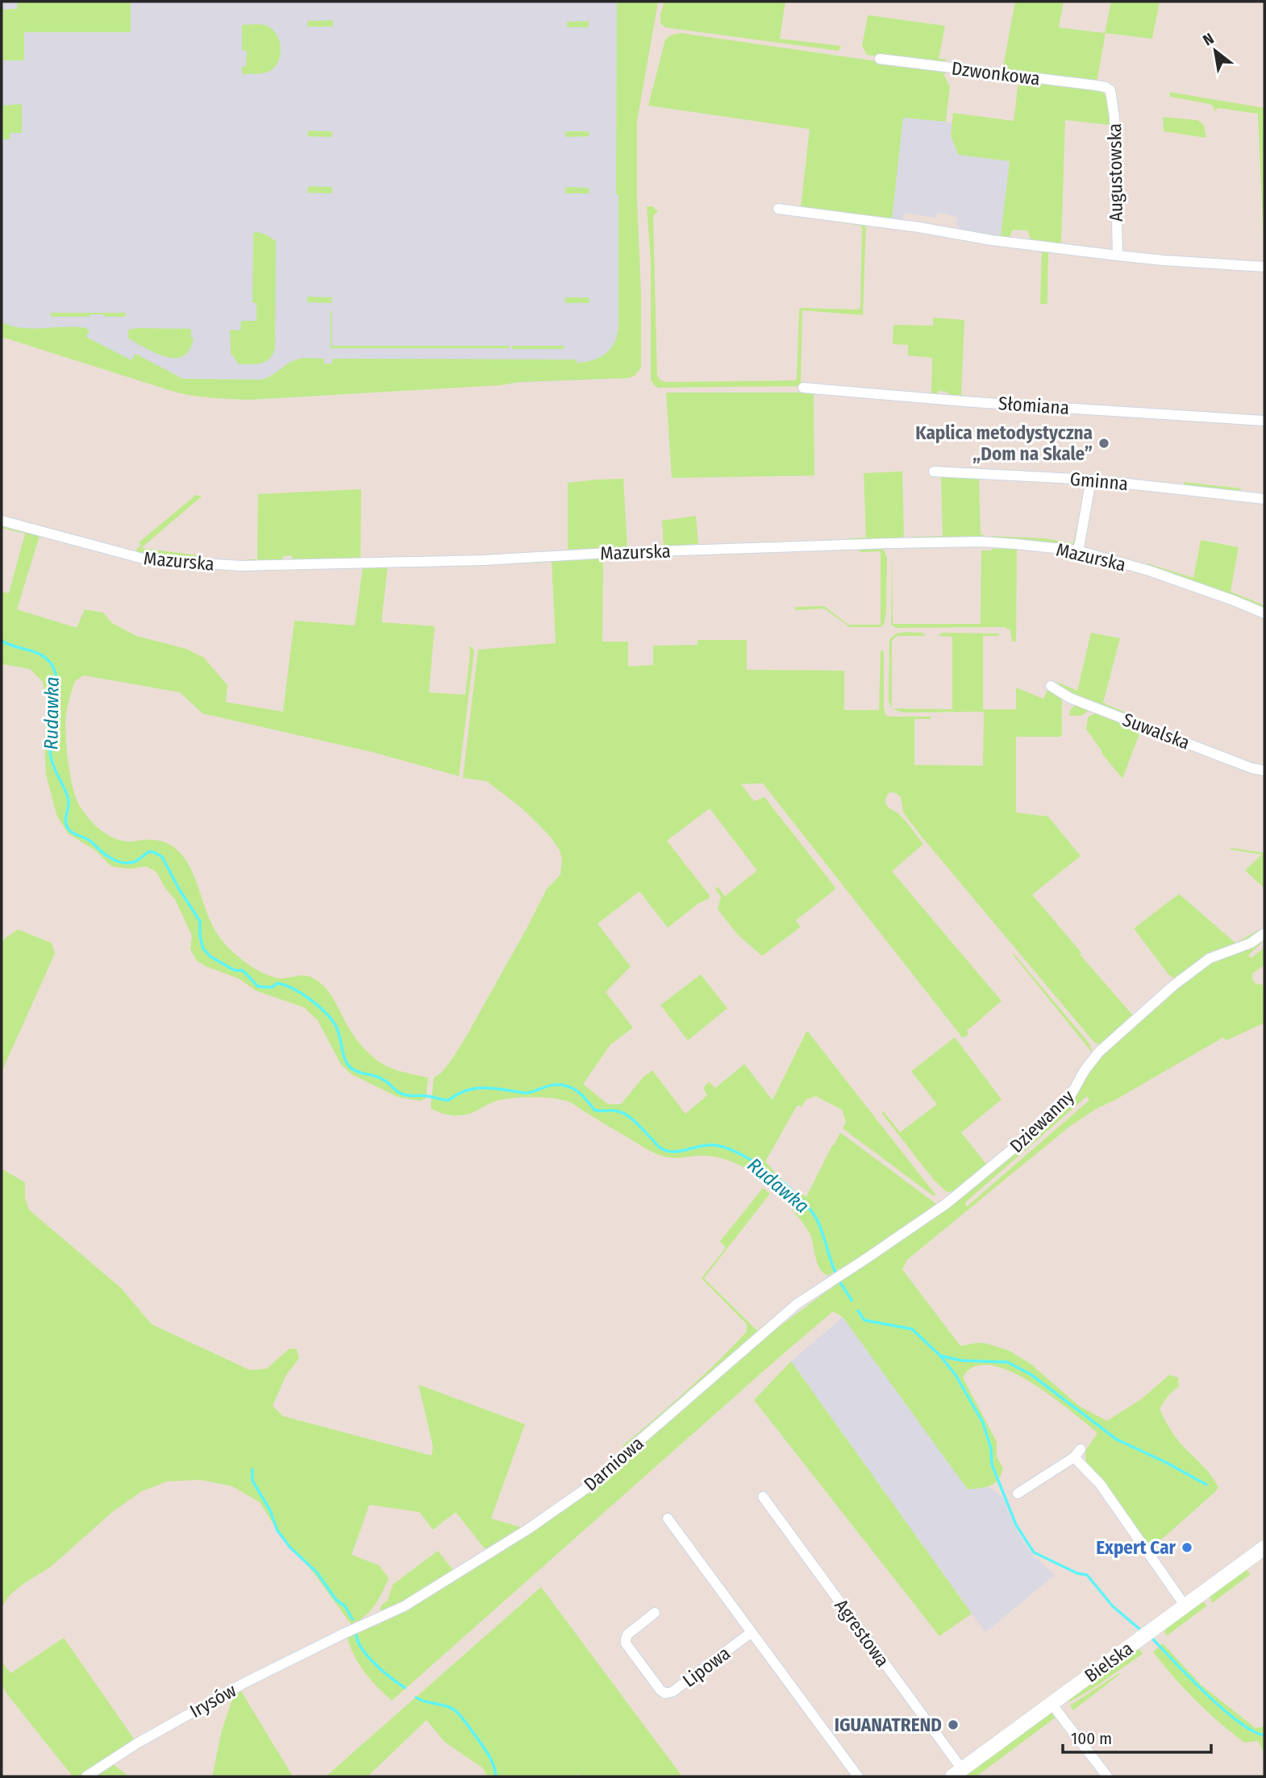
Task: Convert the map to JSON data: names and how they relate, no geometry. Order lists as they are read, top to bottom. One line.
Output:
{"streets":{"main road":["Bielska"],"street":["Dzwonkowa","Augustowska","Słomiana","Gminna","Mazurska","Suwalska","Dziewanny","Darniowa","Agrestowa","Lipowa","Irysów"]},"crossings":[["Dzwonkowa","Augustowska"],["Dziewanny","Darniowa"],["Darniowa","Irysów"],["Agrestowa","Bielska"]],"water":["Rudawka"],"places":["Kaplica metodystyczna „Dom na Skale”","Expert Car","IGUANATREND"],"scale_bar":"100 m","north":"top left"}
